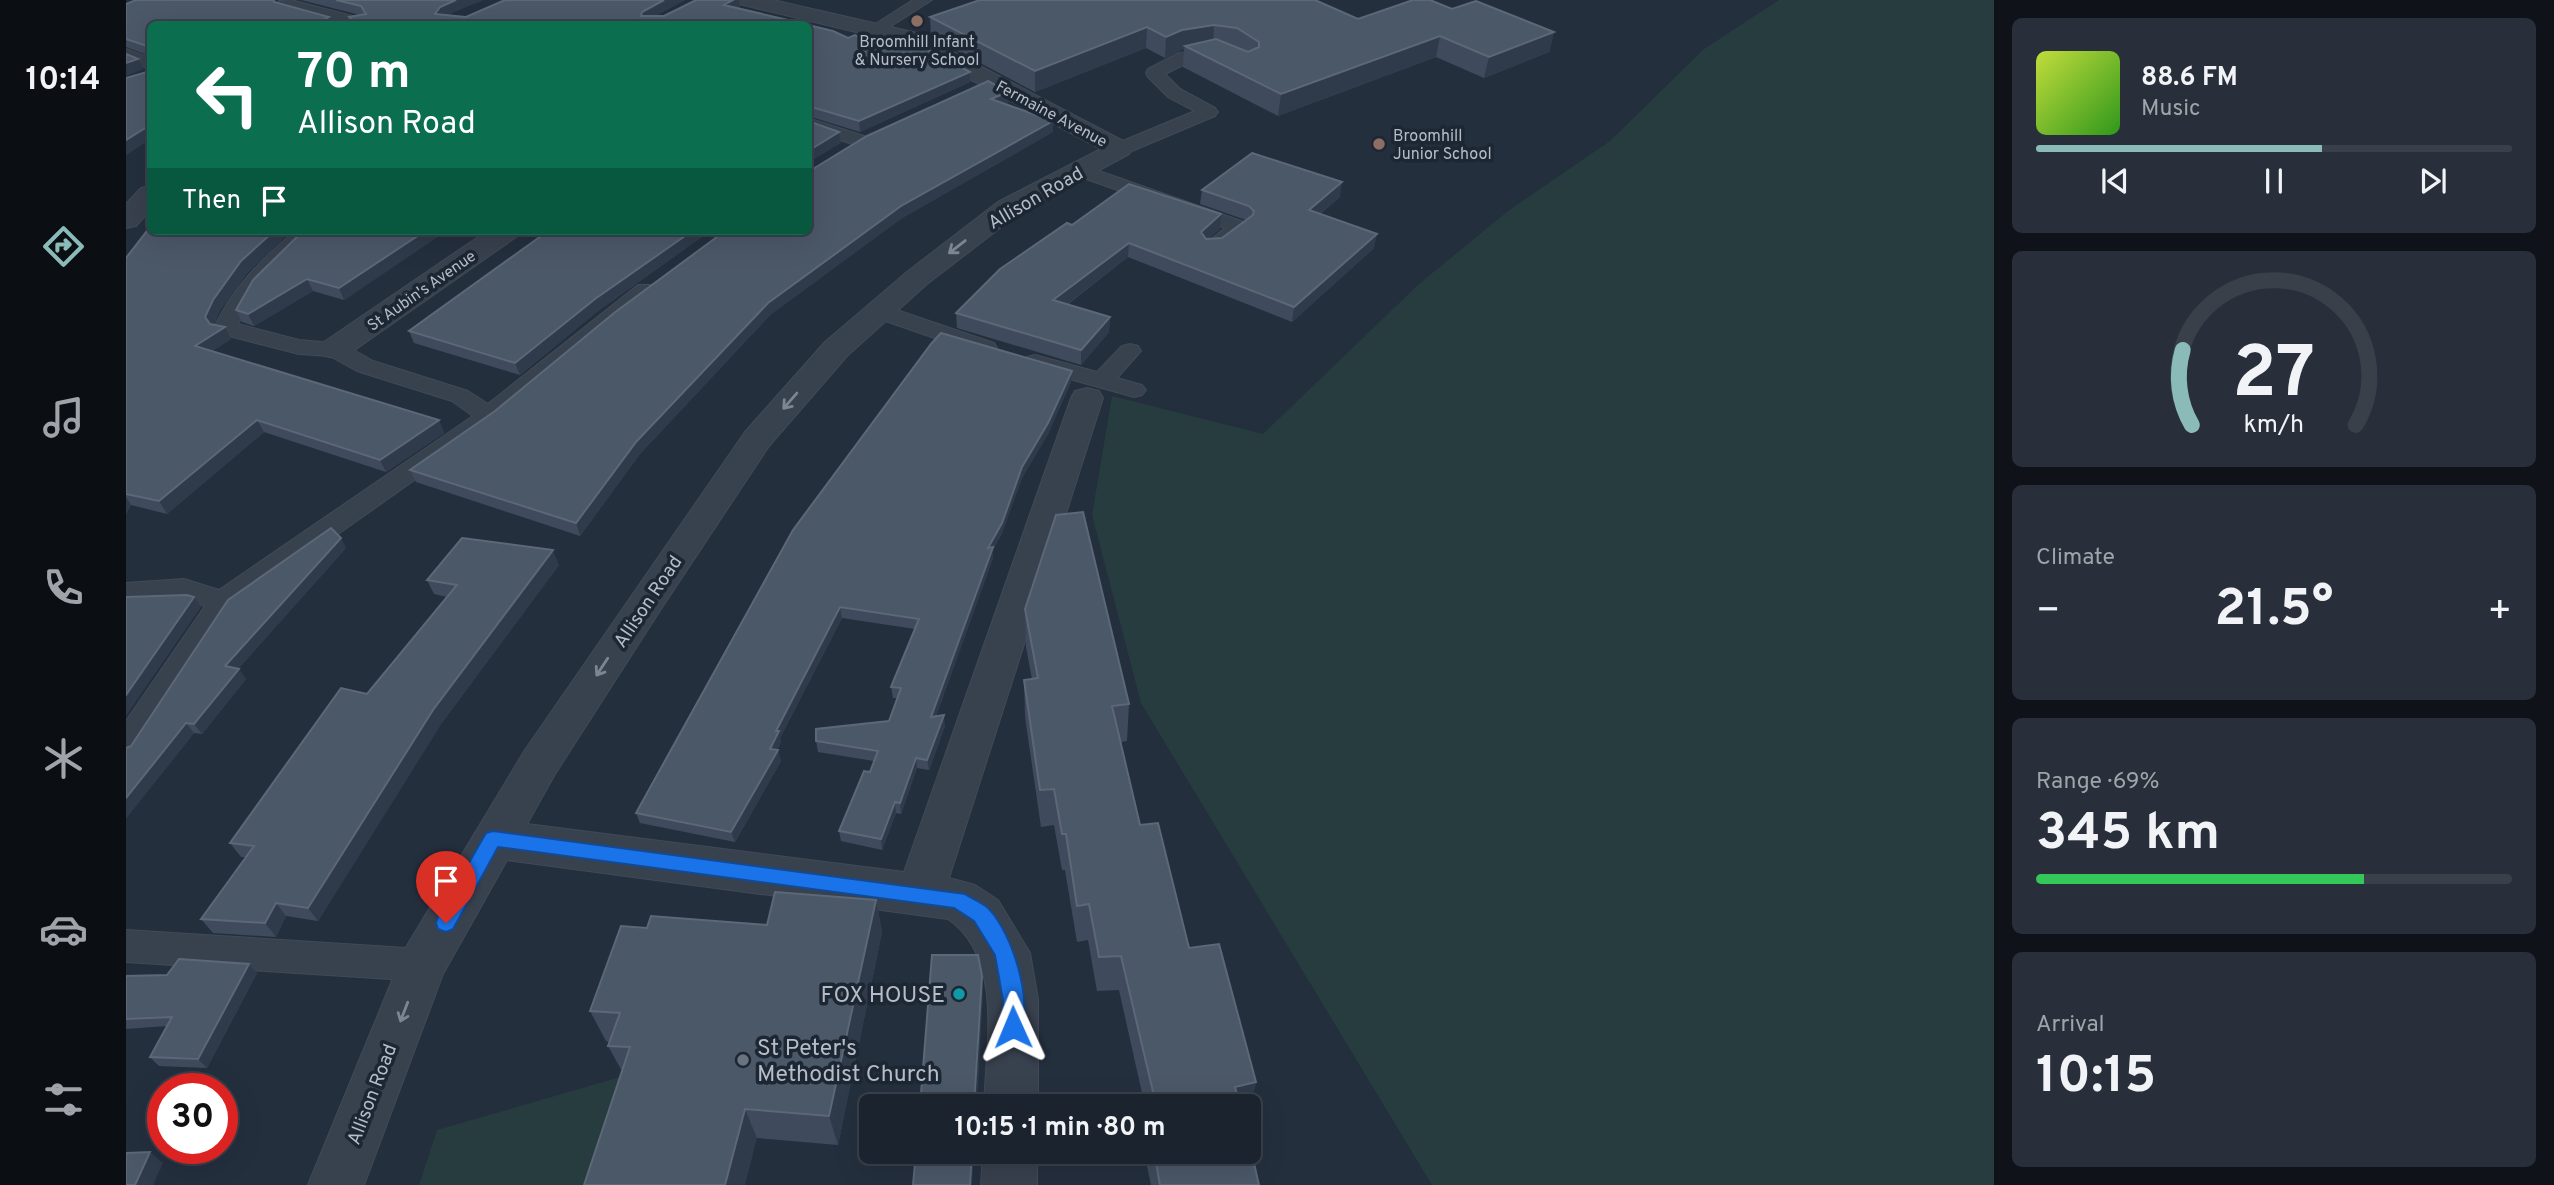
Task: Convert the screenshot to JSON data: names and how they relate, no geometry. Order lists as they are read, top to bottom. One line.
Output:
{"streets":{"street":["Fermaine Avenue","Allison Road","St Aubin's Avenue"]},"crossings":[["Fermaine Avenue","Allison Road"]],"places":["Broomhill Infant & Nursery School","Broomhill Junior School","FOX HOUSE","St Peter's Methodist Church"],"page":{"tabs":"10:14","turn":["70 m","Allison Road"],"song":["88.6 FM","Music"],"then":"Then","tile":["Climate",["Range · 69%","345 km"],["Arrival","10:15"]],"heat":["−","21.5°","+"],"limit":"30","trip":"10:15 · 1 min · 80 m","gauge":["27","km/h"]}}
